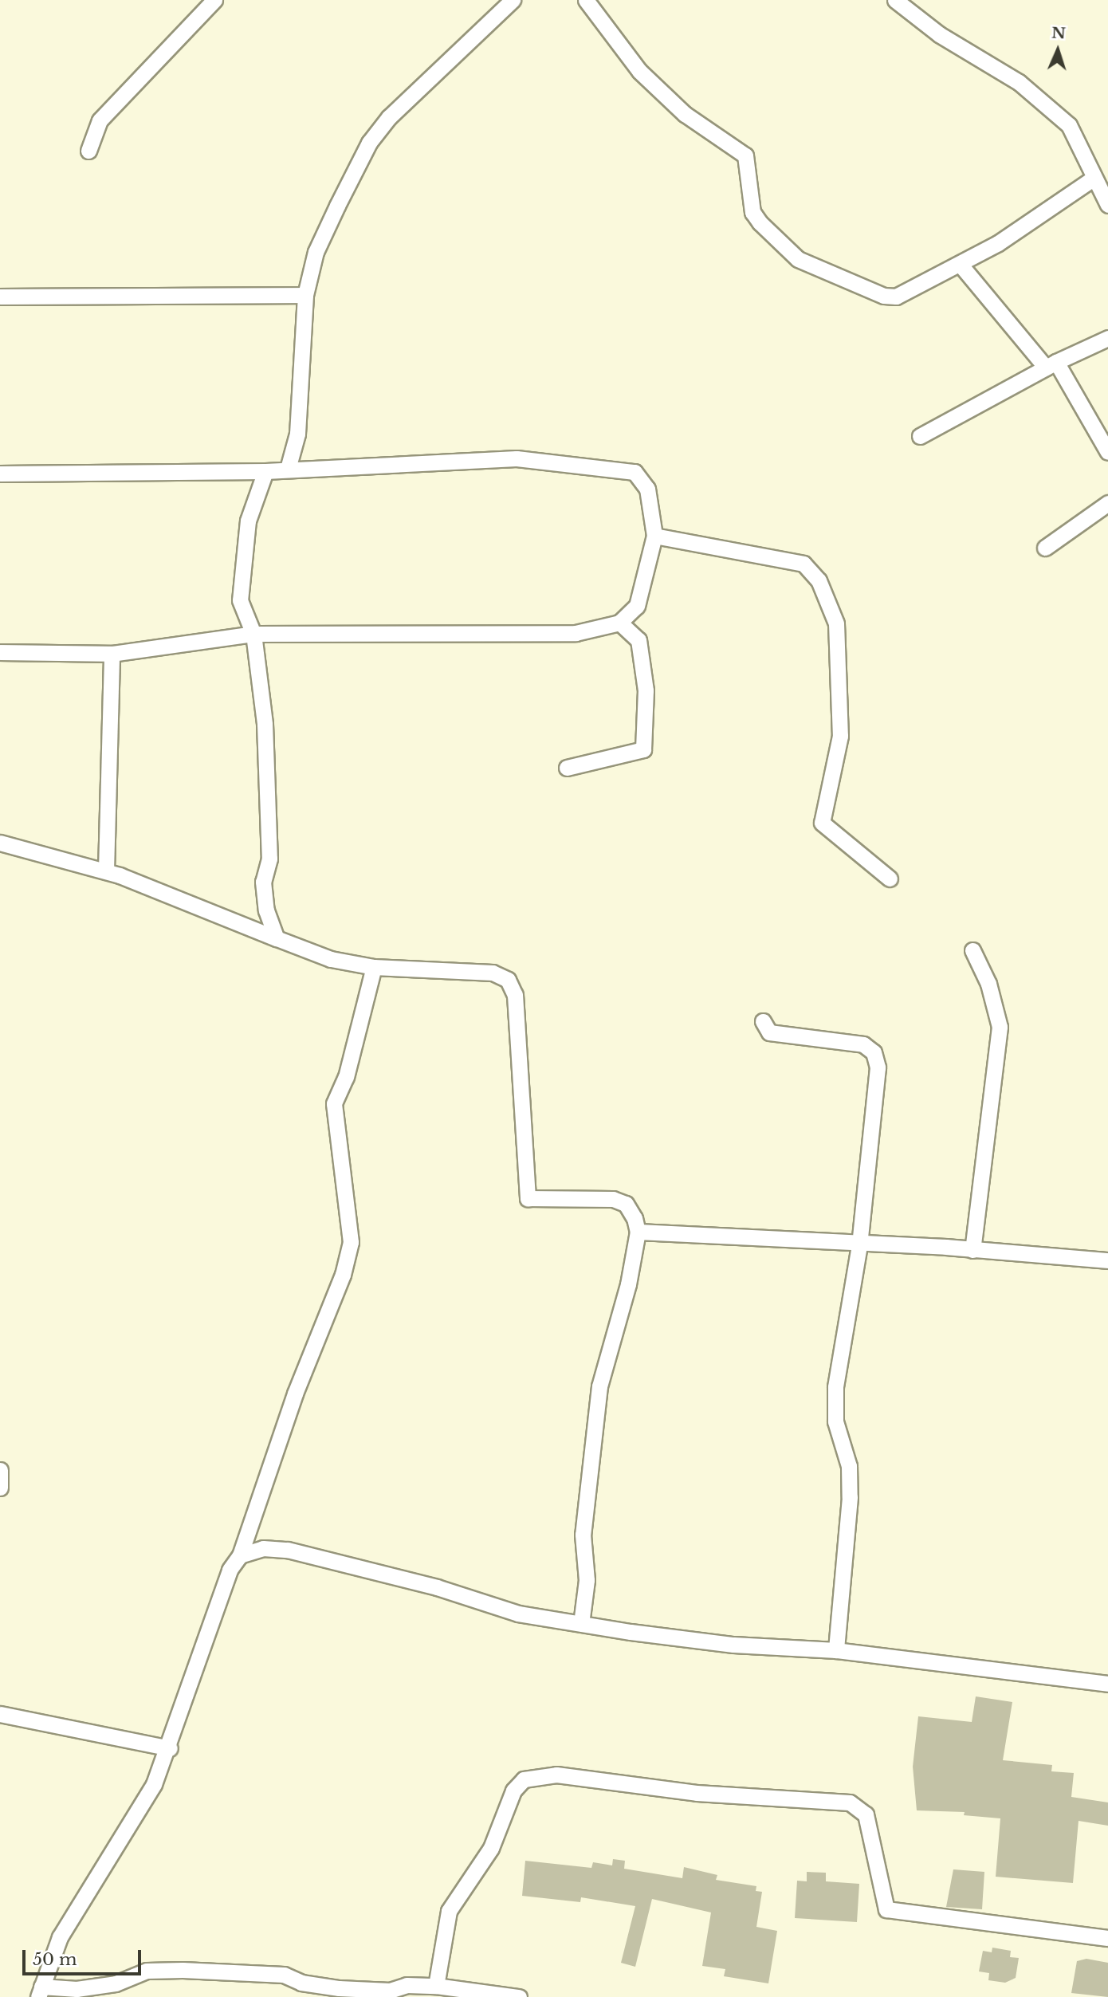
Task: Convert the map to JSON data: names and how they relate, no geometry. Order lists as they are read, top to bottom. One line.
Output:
{"scale_bar":"50 m","north":"top"}
